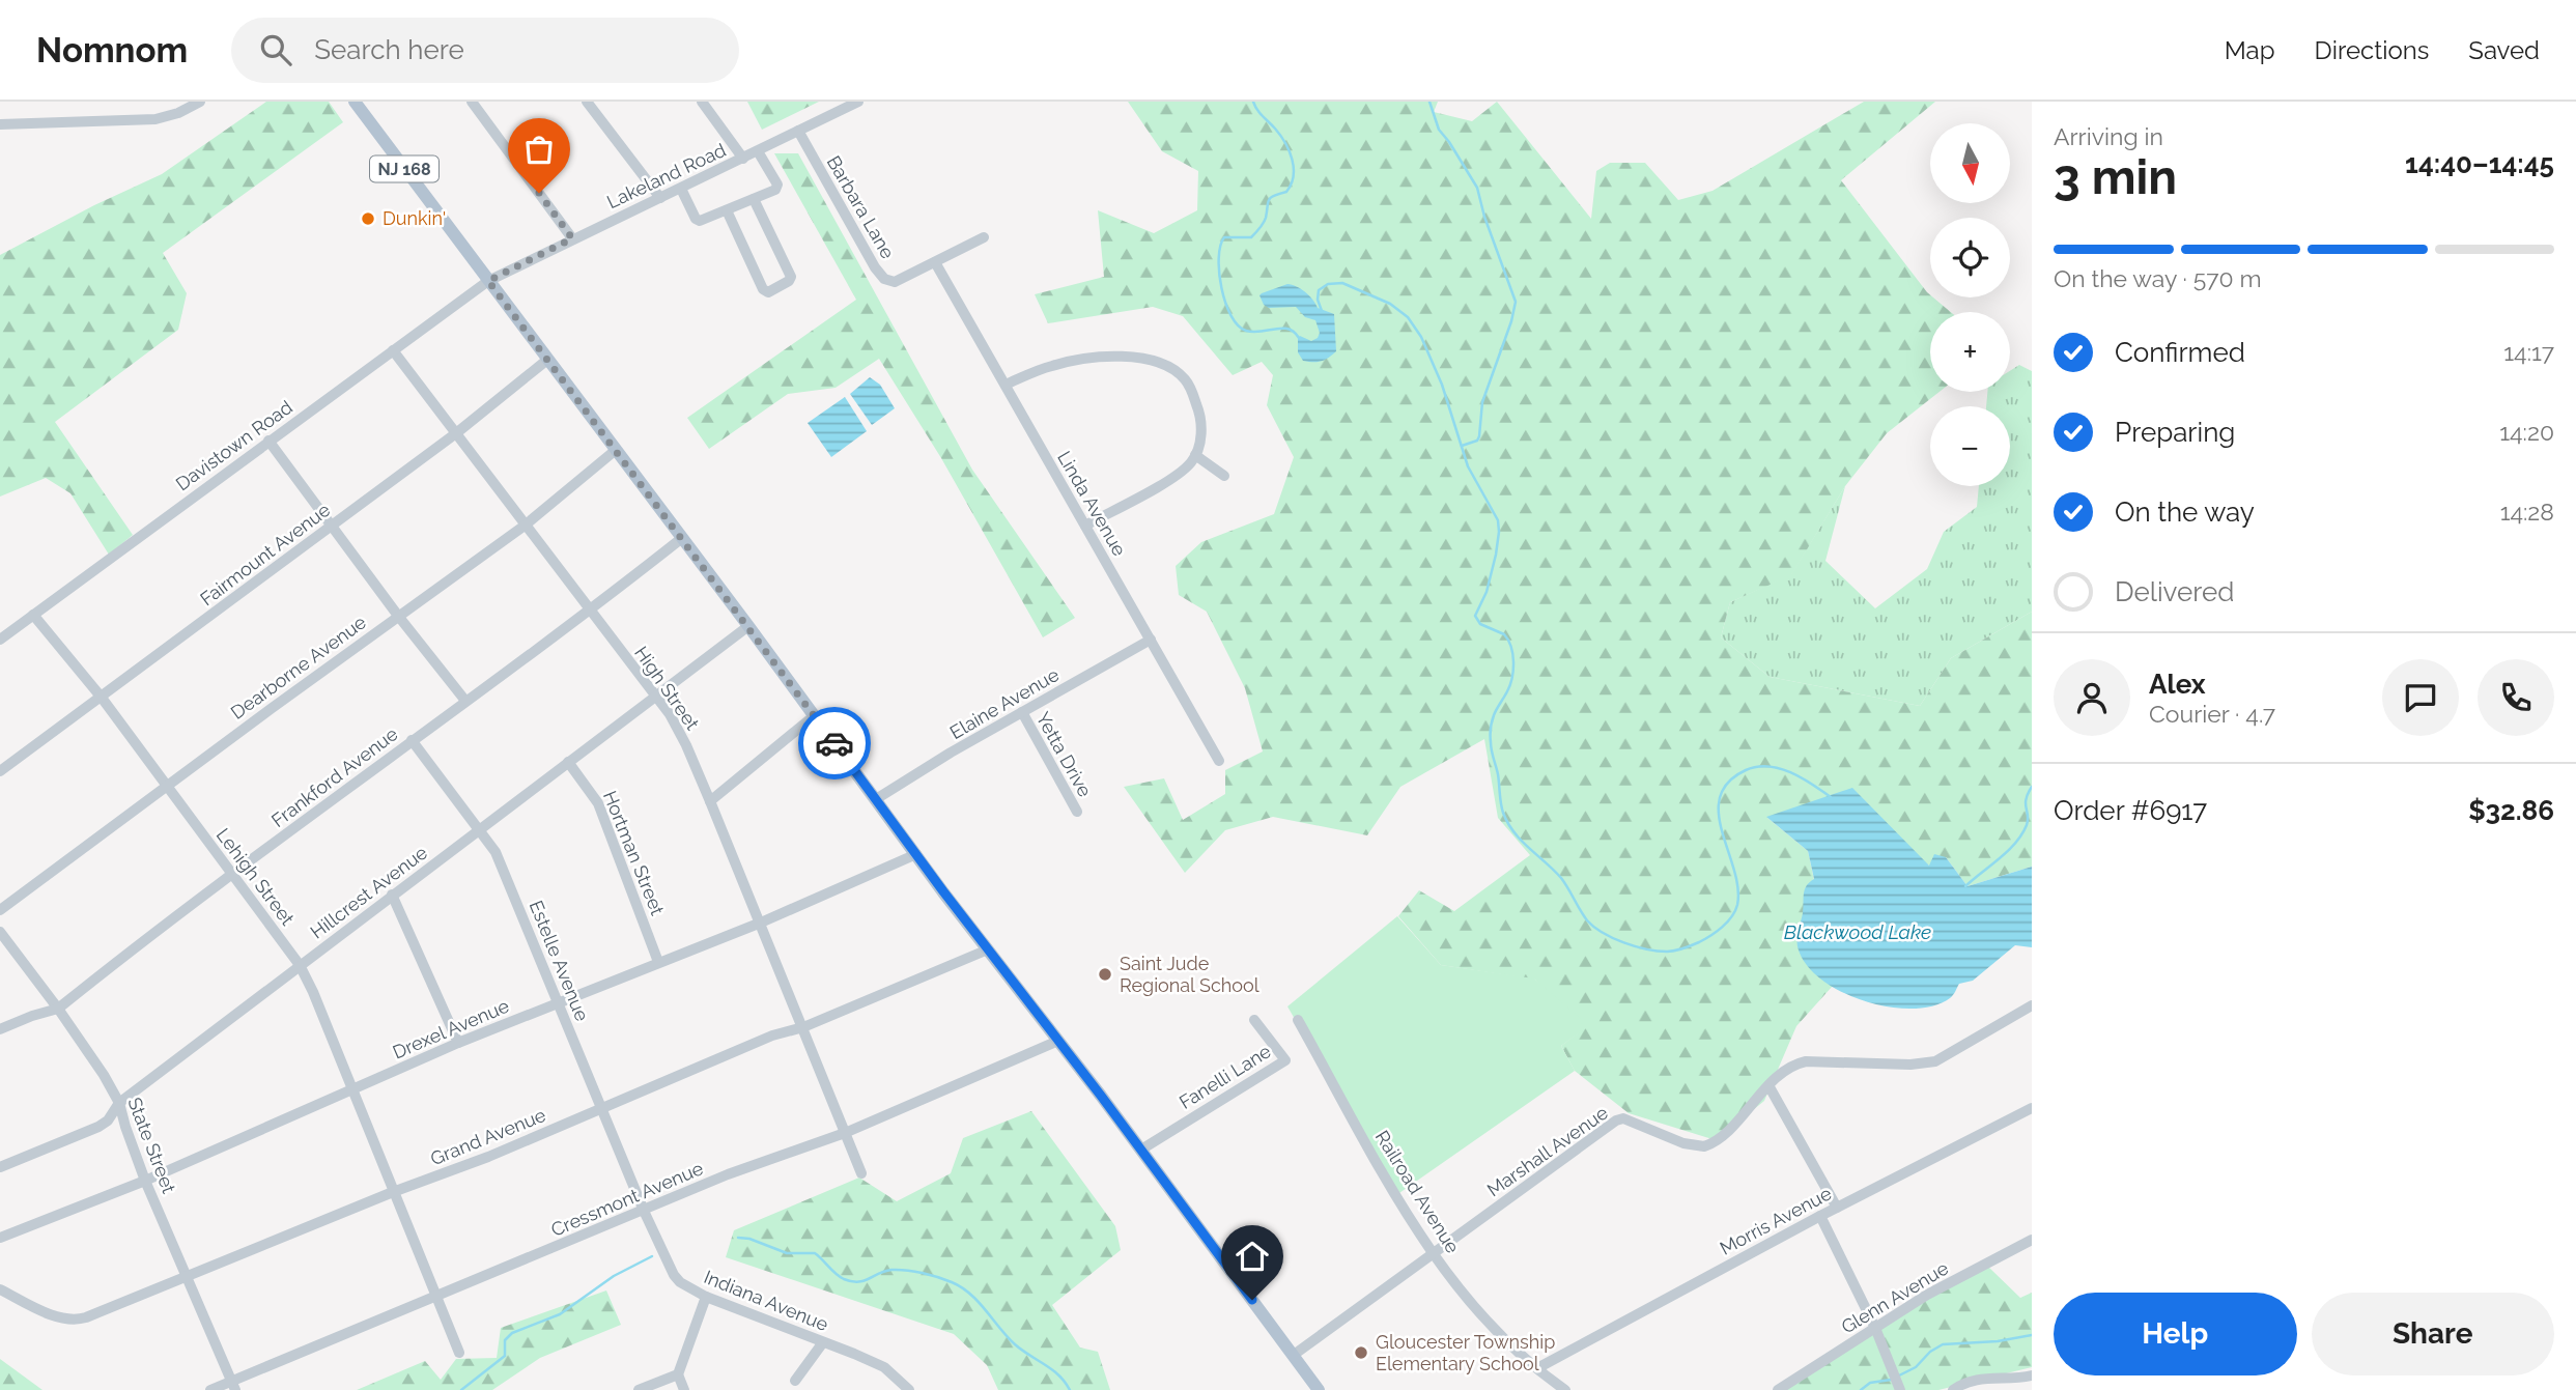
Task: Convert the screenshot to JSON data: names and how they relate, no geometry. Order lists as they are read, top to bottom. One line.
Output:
{"streets":{"main road":["NJ 168"],"street":["Lakeland Road","Barbara Lane","Davistown Road","Linda Avenue","Fairmount Avenue","Dearborne Avenue","High Street","Elaine Avenue","Yetta Drive","Frankford Avenue","Hortman Street","Lehigh Street","Hillcrest Avenue","Estelle Avenue","Drexel Avenue","Fanelli Lane","Grand Avenue","State Street","Marshall Avenue","Railroad Avenue","Cressmont Avenue","Morris Avenue","Glenn Avenue","Indiana Avenue"]},"crossings":[["NJ 168","Lakeland Road"],["NJ 168","Davistown Road"],["NJ 168","Fairmount Avenue"],["NJ 168","Dearborne Avenue"],["NJ 168","Elaine Avenue"],["NJ 168","Frankford Avenue"],["NJ 168","Hillcrest Avenue"],["NJ 168","Drexel Avenue"],["NJ 168","Fanelli Lane"],["NJ 168","Grand Avenue"],["NJ 168","Marshall Avenue"],["NJ 168","Cressmont Avenue"],["Lakeland Road","Barbara Lane"],["Lakeland Road","Davistown Road"],["Barbara Lane","Linda Avenue"],["Davistown Road","High Street"],["Davistown Road","Lehigh Street"],["Linda Avenue","Elaine Avenue"],["Fairmount Avenue","High Street"],["Fairmount Avenue","Lehigh Street"],["Dearborne Avenue","High Street"],["Dearborne Avenue","Lehigh Street"],["High Street","Frankford Avenue"],["High Street","Hillcrest Avenue"],["High Street","Drexel Avenue"],["High Street","Grand Avenue"],["High Street","Cressmont Avenue"],["Elaine Avenue","Yetta Drive"],["Frankford Avenue","Lehigh Street"],["Frankford Avenue","Estelle Avenue"],["Frankford Avenue","State Street"],["Hortman Street","Hillcrest Avenue"],["Hortman Street","Drexel Avenue"],["Lehigh Street","Hillcrest Avenue"],["Lehigh Street","Drexel Avenue"],["Lehigh Street","Grand Avenue"],["Lehigh Street","Cressmont Avenue"],["Hillcrest Avenue","Estelle Avenue"],["Hillcrest Avenue","State Street"],["Estelle Avenue","Drexel Avenue"],["Estelle Avenue","Grand Avenue"],["Estelle Avenue","Cressmont Avenue"],["Estelle Avenue","Indiana Avenue"],["Drexel Avenue","State Street"],["Grand Avenue","State Street"],["State Street","Cressmont Avenue"],["Marshall Avenue","Railroad Avenue"],["Railroad Avenue","Morris Avenue"],["Cressmont Avenue","Indiana Avenue"]],"water":["Blackwood Lake"],"places":["Dunkin'","Saint Jude Regional School","Gloucester Township Elementary School"],"north":"bottom","page":{"header":"Nomnom","search":"Search here","nav":["Map","Directions","Saved"],"heading":["3 min","Arriving in","14:40–14:45"],"panel":["Alex","Courier · 4.7","Order #6917","$32.86"],"map_buttons":["+","−"],"bar":"On the way · 570 m","list":[["Confirmed","14:17"],["Preparing","14:20"],["On the way","14:28"],"Delivered"],"buttons":["Help","Share"]}}
